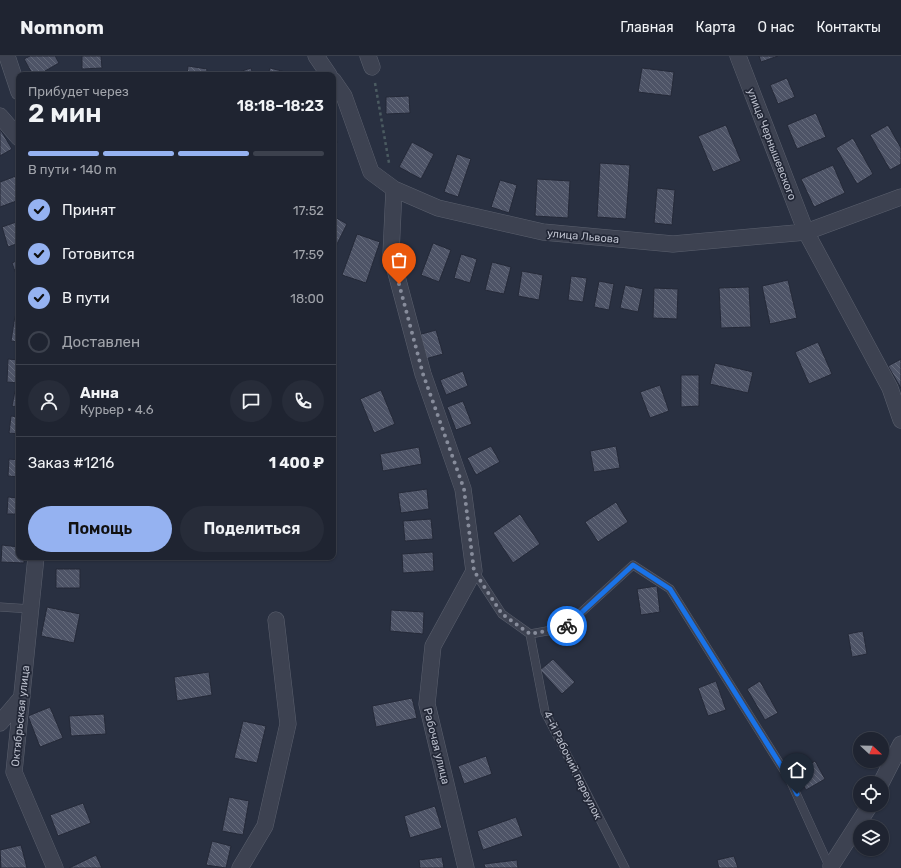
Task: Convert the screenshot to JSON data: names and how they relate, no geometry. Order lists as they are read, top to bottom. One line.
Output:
{"streets":{"street":["улица Чернышевского","улица Львова","Октябрьская улица","Рабочая улица"],"lane":["4-й Рабочий переулок"]},"crossings":[["улица Чернышевского","улица Львова"]],"north":"right","page":{"header":"Nomnom","nav":["Главная","Карта","О нас","Контакты"],"heading":["2 мин","Прибудет через","18:18–18:23"],"panel":["Анна","Курьер · 4.6","Заказ #1216","1 400 ₽"],"bar":"В пути · 140 m","list":[["Принят","17:52"],["Готовится","17:59"],["В пути","18:00"],"Доставлен"],"buttons":["Помощь","Поделиться"]}}
